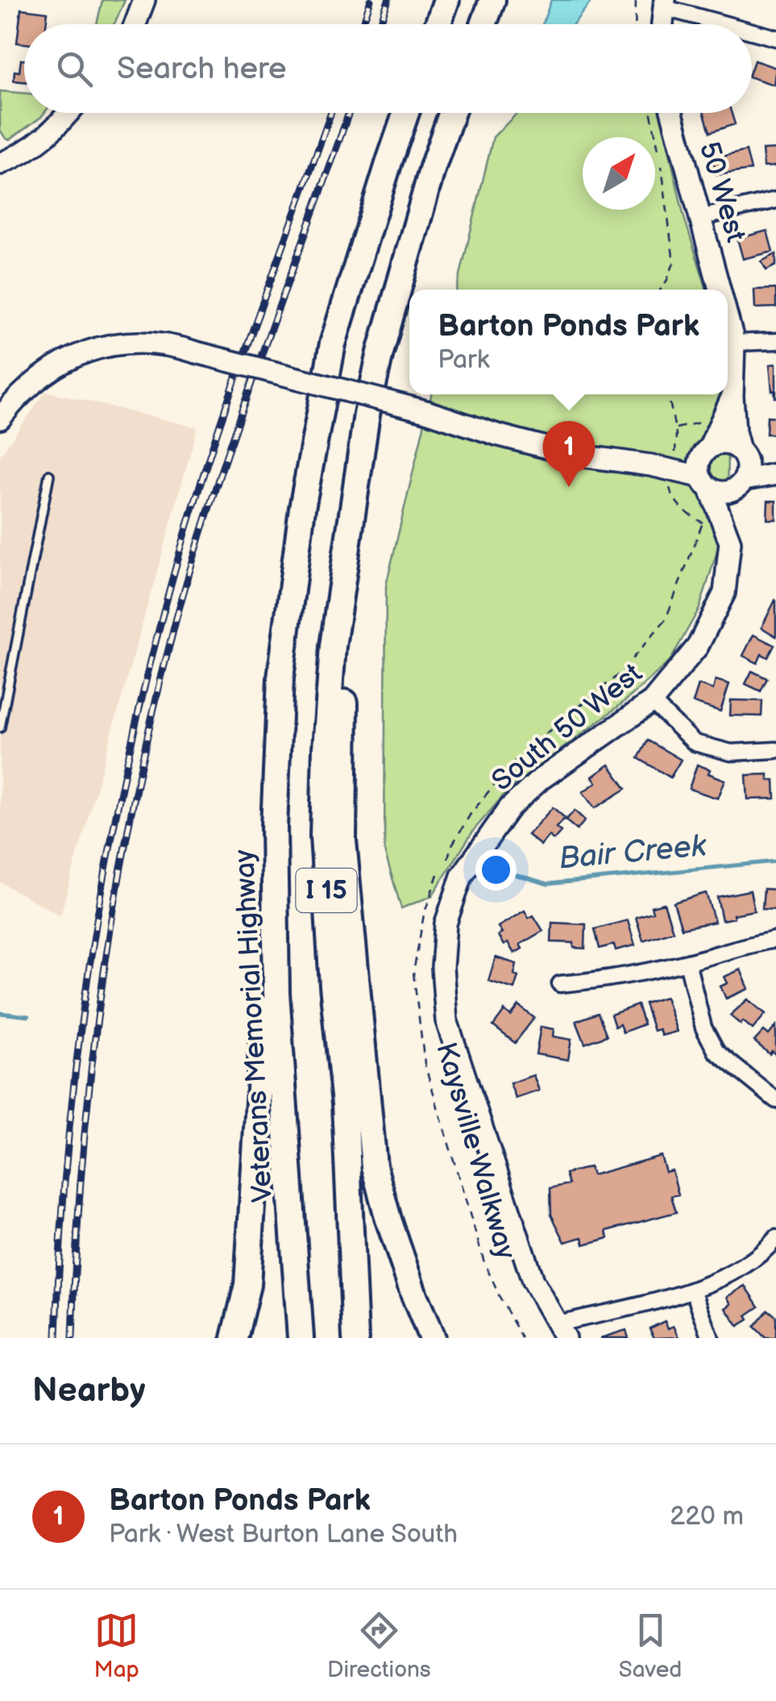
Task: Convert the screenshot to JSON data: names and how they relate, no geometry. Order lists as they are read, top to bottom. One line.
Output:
{"streets":{"highway":["I 15","Veterans Memorial Highway"],"street":["50 West","South 50 West"],"path":["Kaysville Walkway"]},"crossings":[["50 West","South 50 West"]],"water":["Bair Creek"],"north":"top right","page":{"search":"Search here","popup":["Barton Ponds Park","Park"],"pins":"1","heading":"Nearby","list":[{"mark":"1","name":"Barton Ponds Park","note":"Park · West Burton Lane South","value":"220 m"}],"nav":["Map","Directions","Saved"]}}
